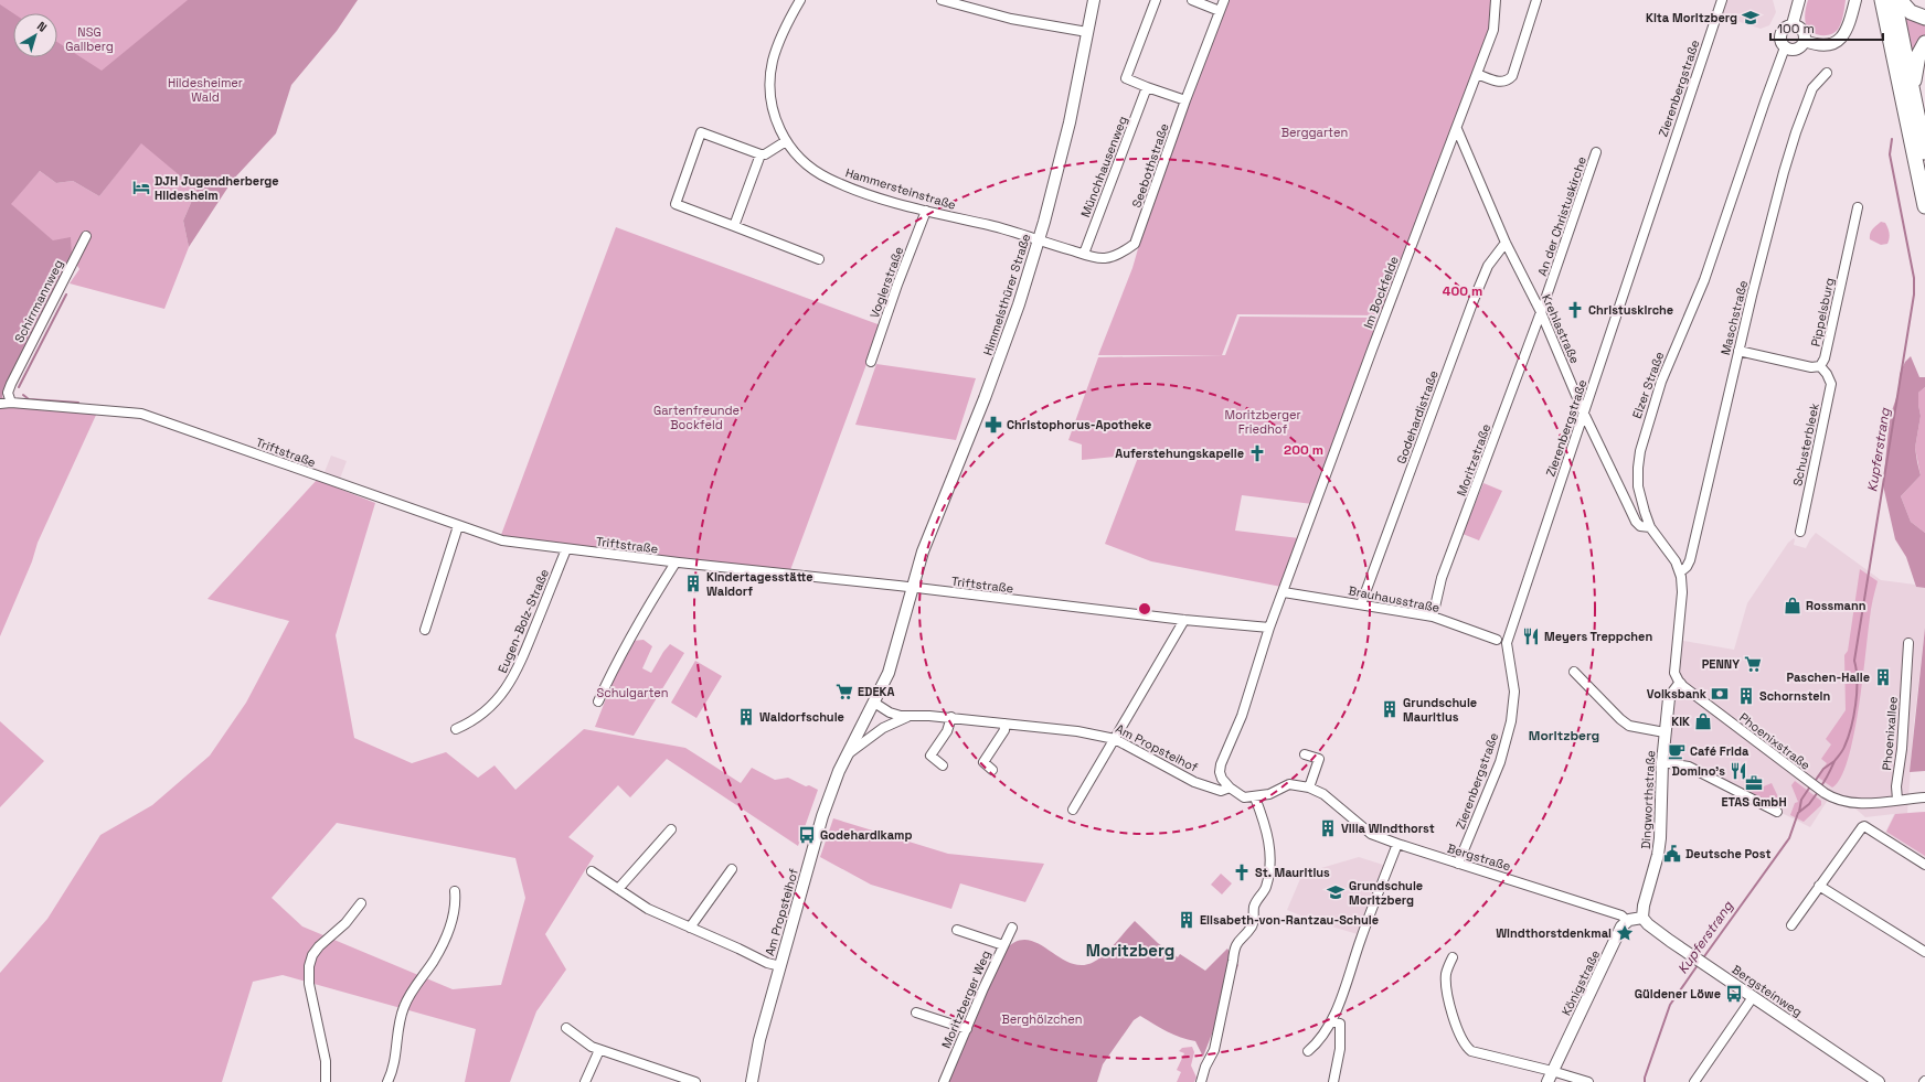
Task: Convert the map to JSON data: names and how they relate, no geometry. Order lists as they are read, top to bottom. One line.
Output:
{"streets":{"street":["Zierenbergstraße","Seebothstraße","Münchhausenweg","Hammersteinstraße","An der Christuskirche","Voglerstraße","Im Bockfelde","Himmelsthürer Straße","Schirrmannweg","Pippelsburg","Maschstraße","Krehlastraße","Elzer Straße","Godehardistraße","Schusterbleek","Triftstraße","Moritzstraße","Brauhausstraße","Eugen-Bolz-Straße","Phoenixallee","Phoenixstraße","Am Propsteihof","Dingworthstraße","Bergstraße","Königstraße","Bergsteinweg","Moritzberger Weg"]},"crossings":[["Zierenbergstraße","Krehlastraße"],["Zierenbergstraße","Bergstraße"],["Seebothstraße","Münchhausenweg"],["Seebothstraße","Hammersteinstraße"],["Seebothstraße","Himmelsthürer Straße"],["Hammersteinstraße","Voglerstraße"],["Hammersteinstraße","Himmelsthürer Straße"],["An der Christuskirche","Krehlastraße"],["An der Christuskirche","Moritzstraße"],["Im Bockfelde","Krehlastraße"],["Im Bockfelde","Brauhausstraße"],["Himmelsthürer Straße","Triftstraße"],["Himmelsthürer Straße","Am Propsteihof"],["Schirrmannweg","Triftstraße"],["Pippelsburg","Schusterbleek"],["Maschstraße","Elzer Straße"],["Krehlastraße","Elzer Straße"],["Krehlastraße","Godehardistraße"],["Krehlastraße","Moritzstraße"],["Elzer Straße","Phoenixstraße"],["Godehardistraße","Brauhausstraße"],["Triftstraße","Eugen-Bolz-Straße"],["Moritzstraße","Brauhausstraße"],["Phoenixallee","Phoenixstraße"],["Dingworthstraße","Bergsteinweg"],["Bergstraße","Königstraße"]],"districts":["Moritzberg","Moritzberg"],"water":["Kupferstrang"],"parks":["NSG Gallberg","Hildesheimer Wald","Berggarten","Gartenfreunde Bockfeld","Moritzberger Friedhof","Schulgarten","Berghölzchen"],"places":{"school or university":["Kita Moritzberg","Grundschule Moritzberg"],"hotel":["DJH Jugendherberge Hildesheim"],"church":["Christuskirche","Auferstehungskapelle","St. Mauritius"],"pharmacy":["Christophorus-Apotheke"],"building":["Kindertagesstätte Waldorf","Paschen-Halle","Schornstein","Grundschule Mauritius","Waldorfschule","Villa Windthorst","Elisabeth-von-Rantzau-Schule"],"shop":["Rossmann","KiK"],"restaurant":["Meyers Treppchen","Domino's"],"supermarket":["PENNY","EDEKA"],"bank":["Volksbank"],"cafe":["Café Frida"],"office":["ETAS GmbH"],"bus stop":["Godehardikamp","Güldener Löwe"],"public building":["Deutsche Post"],"place":["Windthorstdenkmal"]},"scale_bar":"100 m","north":"top right","rings":["400 m","200 m"]}
